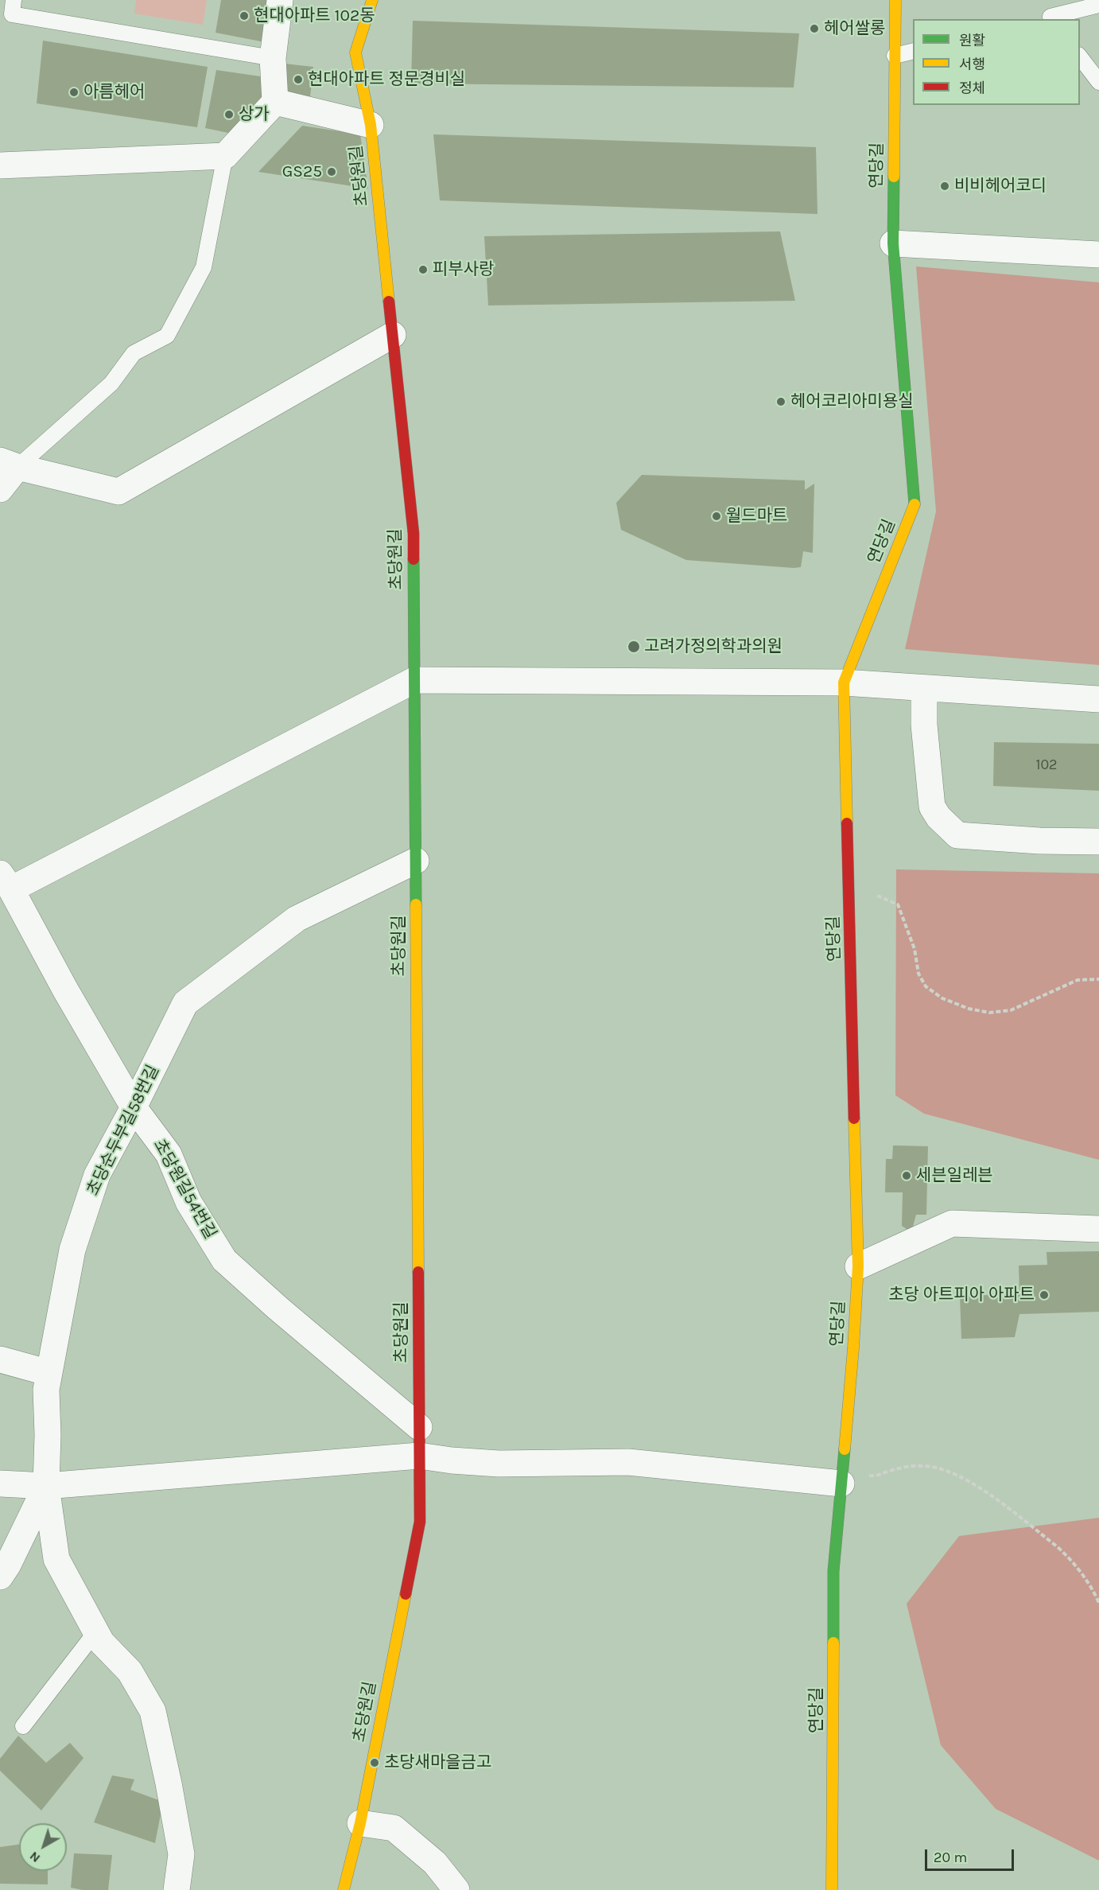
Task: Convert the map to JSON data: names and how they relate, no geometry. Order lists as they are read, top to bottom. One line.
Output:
{"streets":{"street":["연당길","초당원길","초당순두부길58번길","초당원길54번길"]},"crossings":[["초당원길","초당순두부길58번길"],["초당원길","초당원길54번길"],["초당순두부길58번길","초당원길54번길"]],"places":["현대아파트 102동","헤어쌀롱","현대아파트 정문경비실","아름헤어","상가","GS25","비비헤어코디","피부사랑","헤어코리아미용실","월드마트","고려가정의학과의원","세븐일레븐","초당 아트피아 아파트","초당새마을금고"],"house_numbers":["102"],"legend":["원활","서행","정체"],"scale_bar":"20 m","north":"bottom left"}
